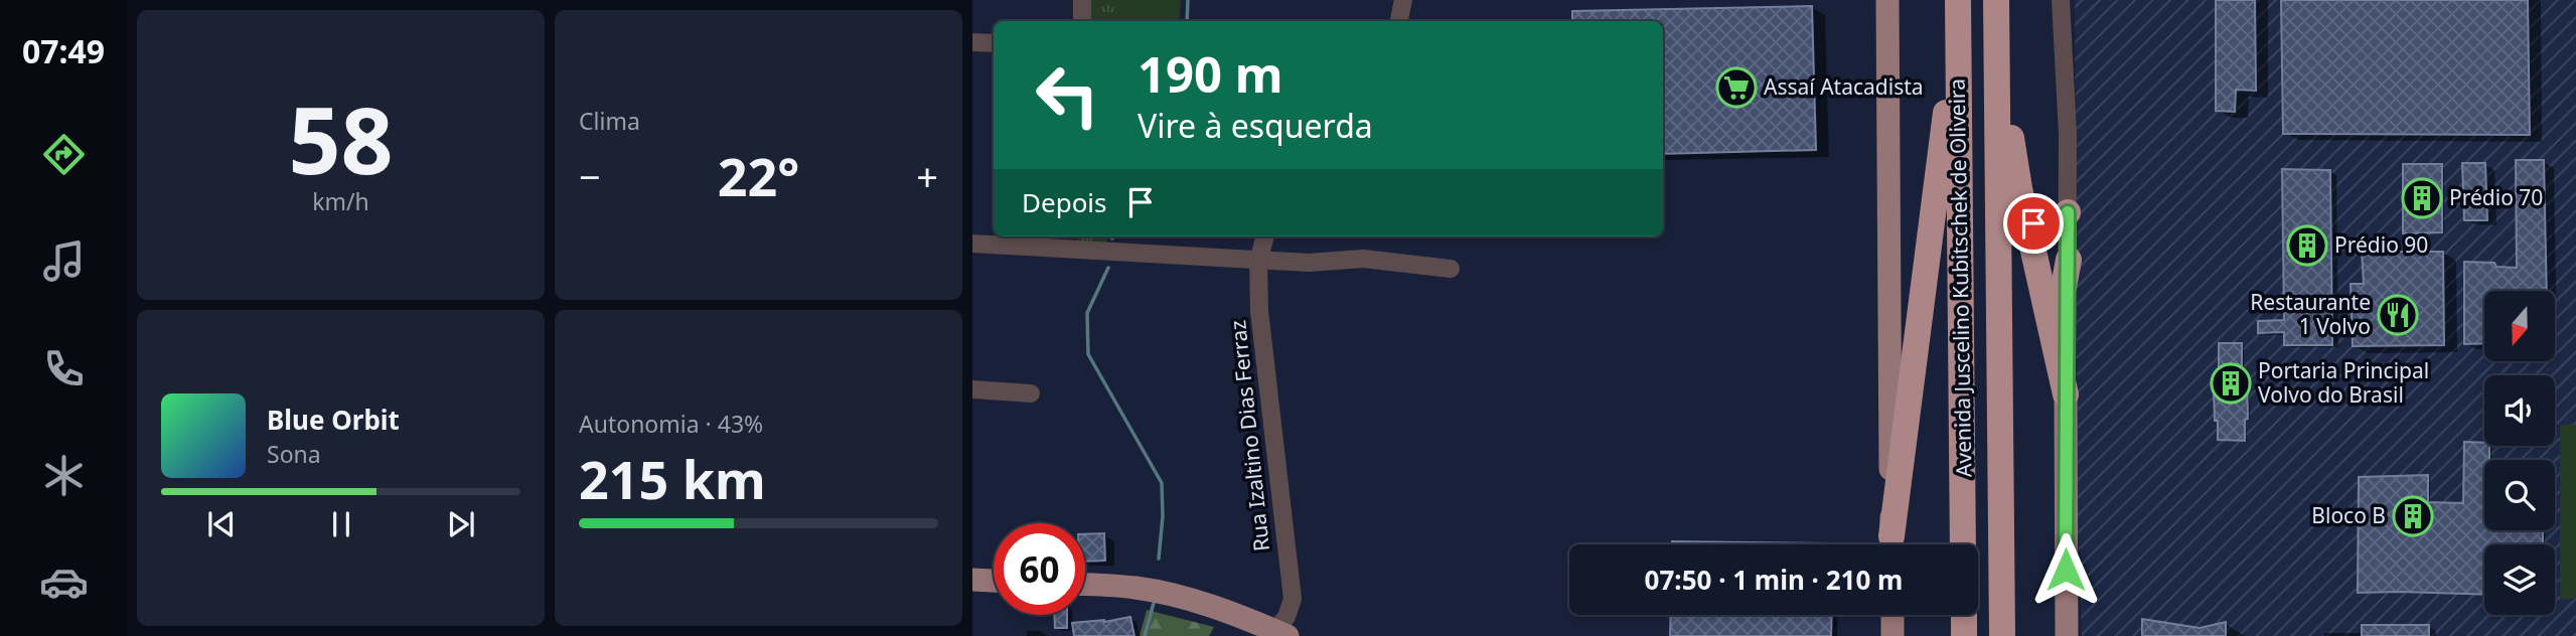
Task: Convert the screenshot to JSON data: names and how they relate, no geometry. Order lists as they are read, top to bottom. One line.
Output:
{"streets":{"highway":["Avenida Juscelino Kubitschek de Oliveira"],"street":["Rua Izaltino Dias Ferraz"]},"places":{"supermarket":["Assaí Atacadista"],"building":["Prédio 70","Prédio 90","Portaria Principal Volvo do Brasil","Bloco B"],"restaurant":["Restaurante 1 Volvo"]},"north":"bottom","page":{"tabs":"07:49","tile":[["58","km/h"],"Clima",["Autonomia · 43%","215 km"]],"turn":["190 m","Vire à esquerda"],"heat":["−","22°","+"],"then":"Depois","song":["Blue Orbit","Sona"],"limit":"60","trip":"07:50 · 1 min · 210 m"}}
